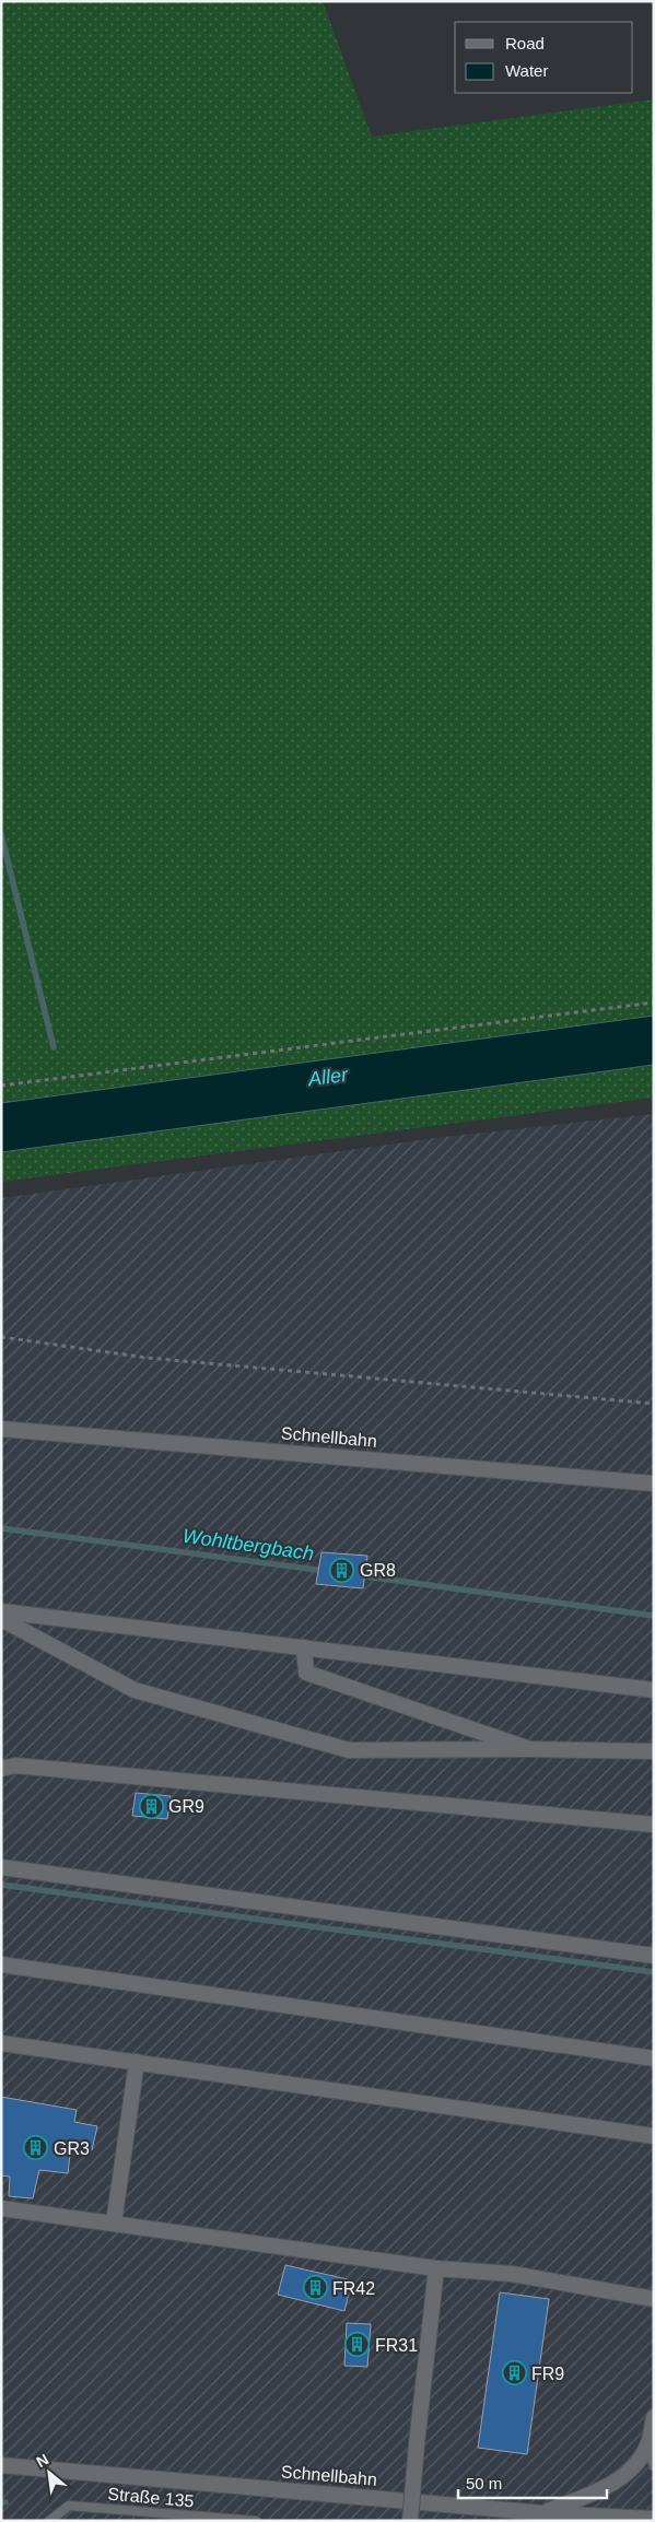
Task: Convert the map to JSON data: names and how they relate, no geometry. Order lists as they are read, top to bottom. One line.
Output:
{"streets":{"street":["Schnellbahn"],"lane":["Straße 135"]},"water":["Aller","Wohltbergbach"],"places":{"building":["GR8","GR9","GR3","FR42","FR31","FR9"]},"legend":["Road","Water"],"scale_bar":"50 m","north":"top left"}
